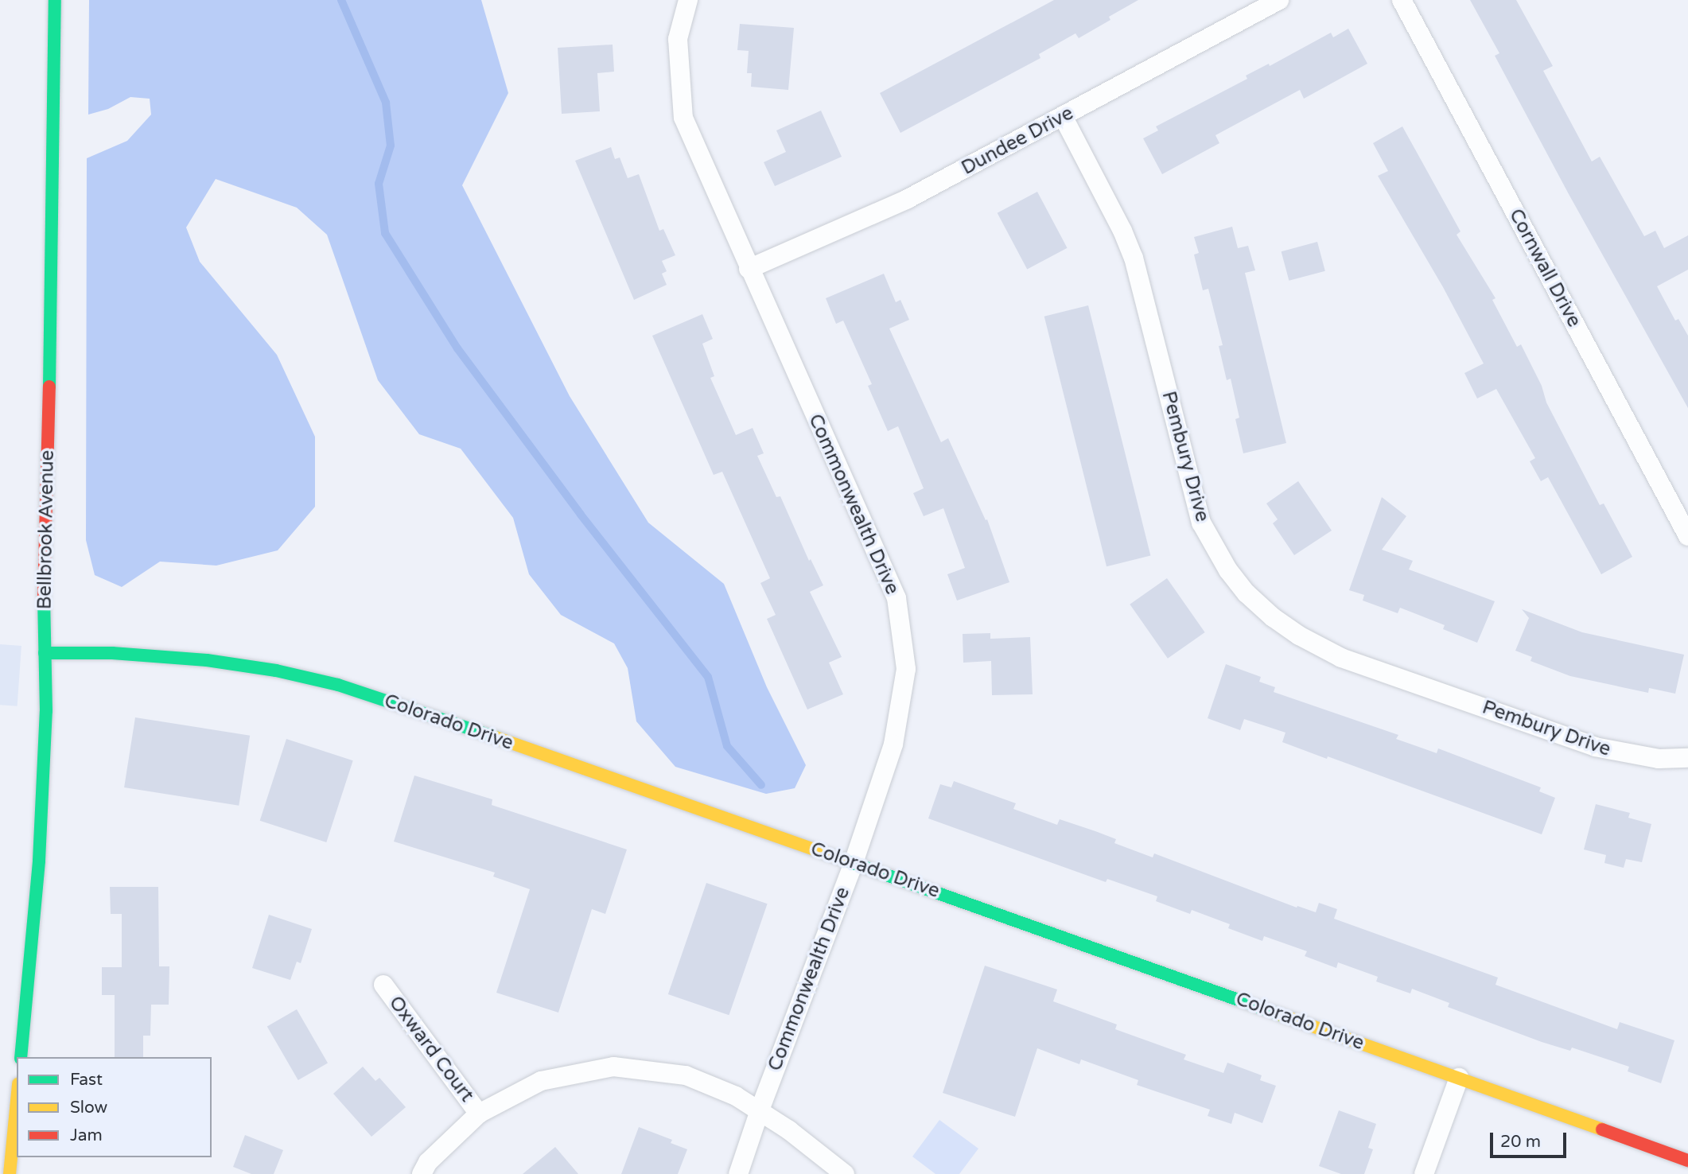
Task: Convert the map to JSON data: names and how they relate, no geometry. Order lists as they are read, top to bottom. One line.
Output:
{"streets":{"street":["Dundee Drive","Cornwall Drive","Pembury Drive","Commonwealth Drive","Bellbrook Avenue","Colorado Drive","Oxward Court"]},"crossings":[["Dundee Drive","Pembury Drive"],["Dundee Drive","Commonwealth Drive"],["Commonwealth Drive","Colorado Drive"],["Bellbrook Avenue","Colorado Drive"]],"legend":["Fast","Slow","Jam"],"scale_bar":"20 m"}
